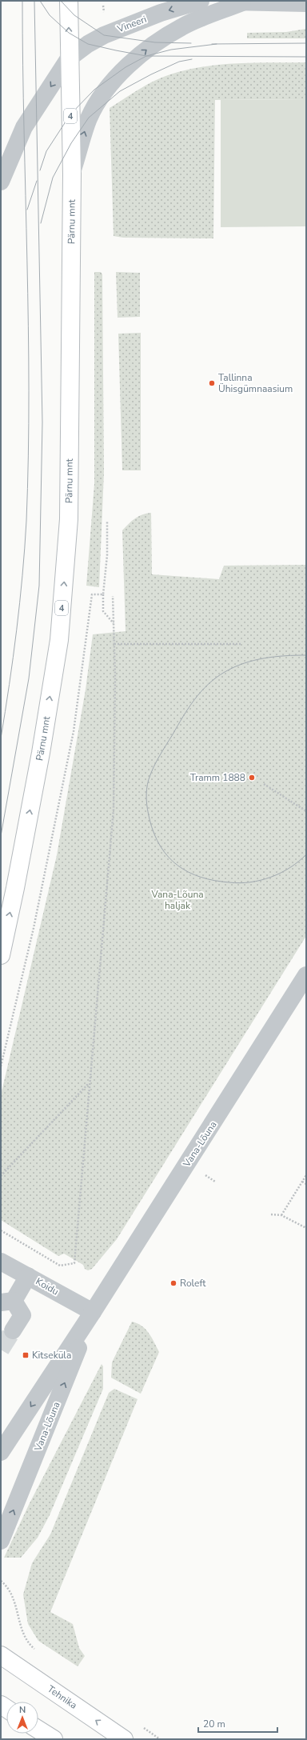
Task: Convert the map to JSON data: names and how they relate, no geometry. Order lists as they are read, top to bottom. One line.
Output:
{"streets":{"main road":["4","Pärnu mnt","Tehnika"],"street":["Vineeri","Vana-Lõuna","Koidu"]},"crossings":[["Vineeri","Pärnu mnt"],["Vana-Lõuna","Koidu"]],"one_way":["Vineeri","Pärnu mnt","Tehnika"],"parks":["Vana-Lõuna haljak"],"places":{"other":["Tallinna Ühisgümnaasium","Tramm 1888","Roleft"],"transit":["Kitseküla"]},"scale_bar":"20 m","north":"top"}
